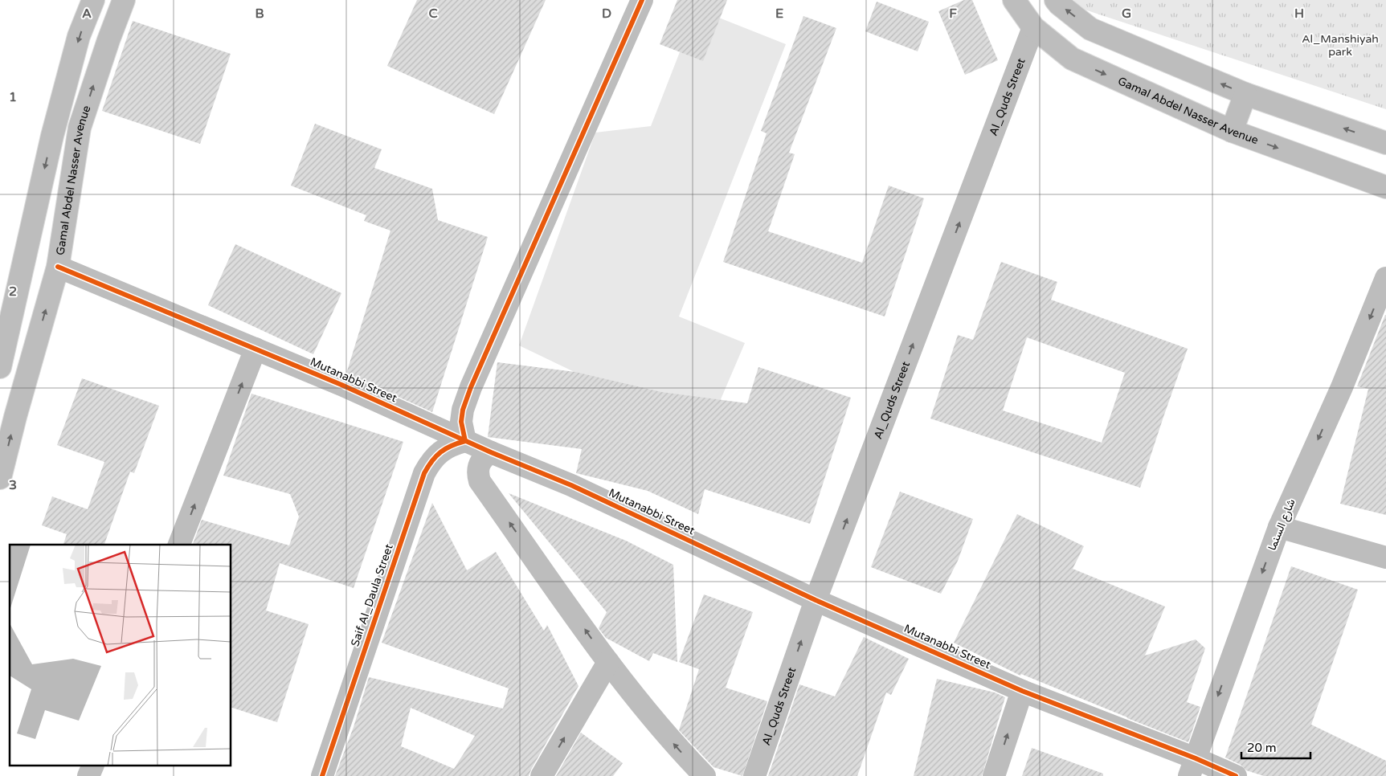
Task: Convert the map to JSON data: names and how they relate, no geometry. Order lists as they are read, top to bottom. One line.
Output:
{"streets":{"street":["Al_Quds Street","Gamal Abdel Nasser Avenue","Mutanabbi Street","شارع السنما","Saif Al_Daula Street"]},"crossings":[["Al_Quds Street","Gamal Abdel Nasser Avenue"],["Al_Quds Street","Mutanabbi Street"],["Gamal Abdel Nasser Avenue","Mutanabbi Street"],["Mutanabbi Street","شارع السنما"],["Mutanabbi Street","Saif Al_Daula Street"]],"one_way":["Al_Quds Street","شارع السنما"],"parks":["Al_Manshiyah park"],"scale_bar":"20 m","grid":{"columns":["A","B","C","D","E","F","G","H"],"rows":["1","2","3"]}}
